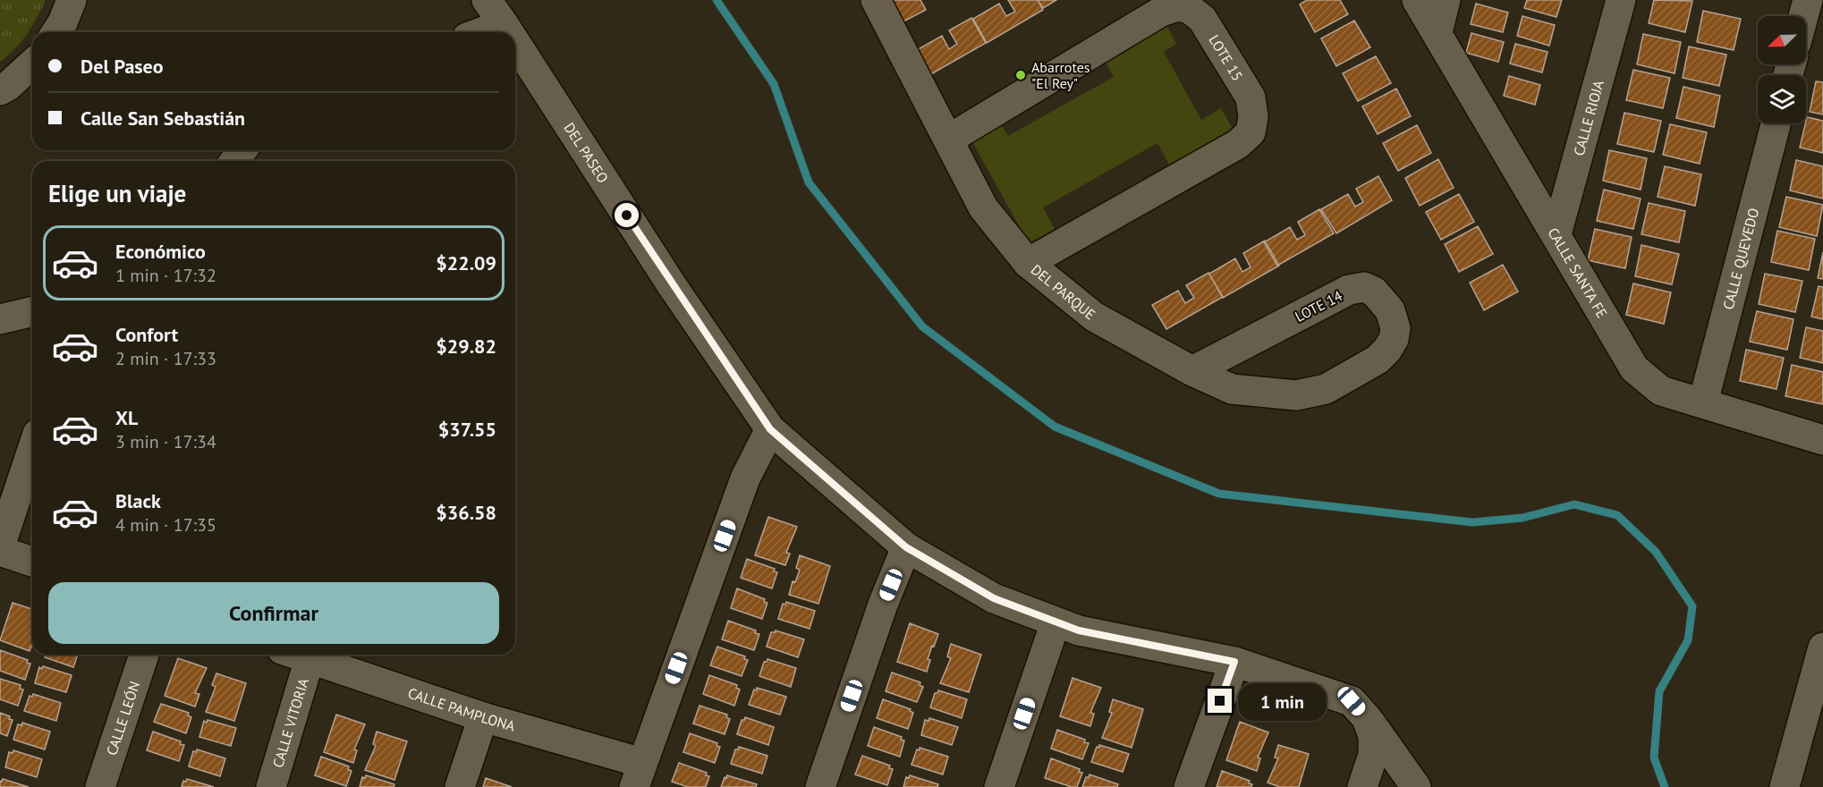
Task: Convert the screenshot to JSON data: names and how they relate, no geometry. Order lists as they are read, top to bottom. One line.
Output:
{"streets":{"street":["LOTE 15","CALLE RIOJA","DEL PASEO","CALLE QUEVEDO","CALLE SANTA FE","DEL PARQUE","LOTE 14","CALLE PAMPLONA","CALLE LEÓN","CALLE VITORIA"]},"crossings":[["LOTE 15","DEL PARQUE"],["CALLE RIOJA","CALLE SANTA FE"],["CALLE QUEVEDO","CALLE SANTA FE"],["DEL PARQUE","LOTE 14"],["CALLE PAMPLONA","CALLE VITORIA"]],"places":["Abarrotes \"El Rey\""],"north":"bottom left","page":{"banner":["Del Paseo","Calle San Sebastián"],"heading":"Elige un viaje","list":[{"name":"Económico","note":"1 min · 17:32","value":"$22.09"},{"name":"Confort","note":"2 min · 17:33","value":"$29.82"},{"name":"XL","note":"3 min · 17:34","value":"$37.55"},{"name":"Black","note":"4 min · 17:35","value":"$36.58"}],"buttons":"Confirmar","bubble":"1 min"}}
